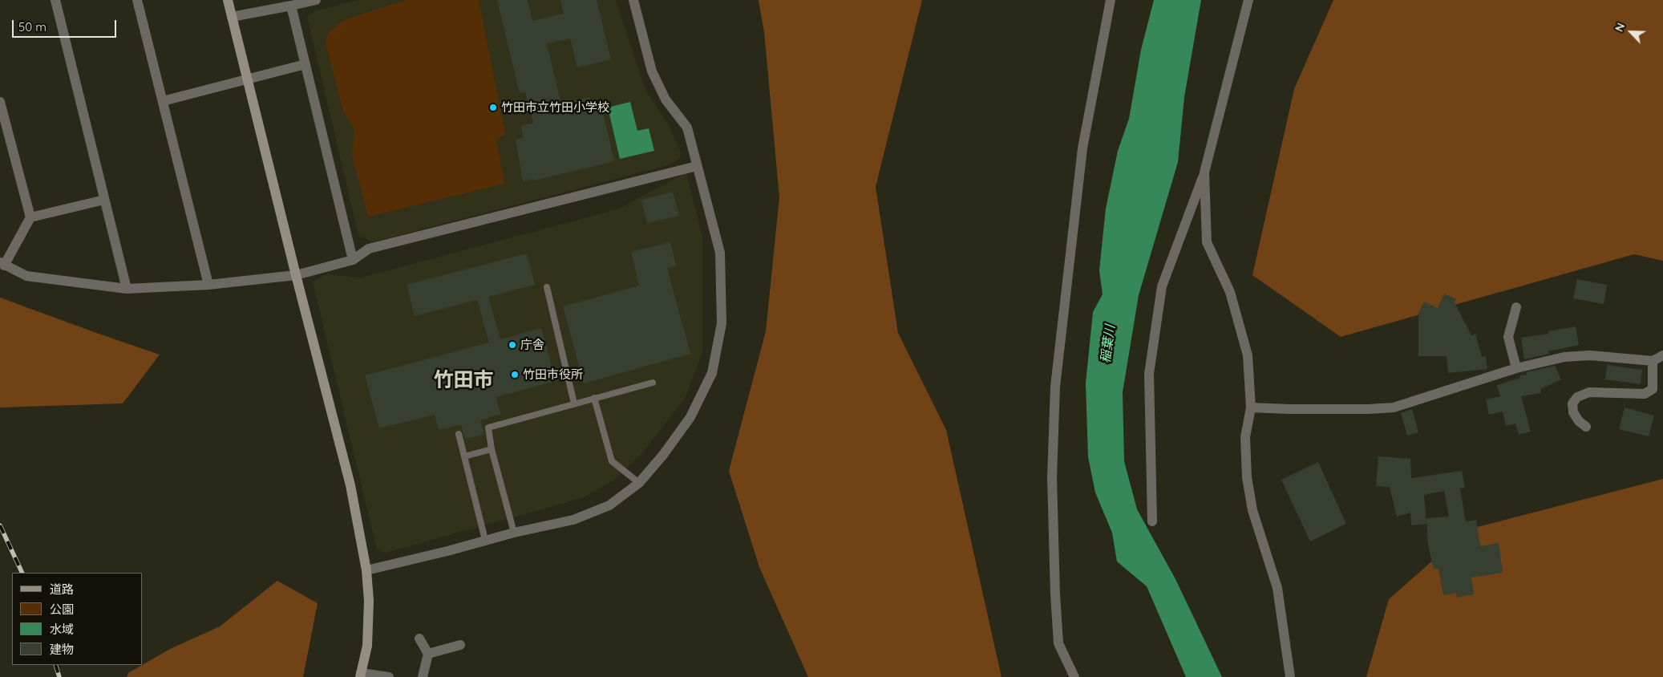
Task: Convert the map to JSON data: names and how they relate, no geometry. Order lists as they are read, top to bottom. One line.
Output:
{"districts":["竹田市"],"water":["稲葉川"],"places":["竹田市立竹田小学校","庁舎","竹田市役所"],"legend":["道路","公園","水域","建物"],"scale_bar":"50 m","north":"top left"}
